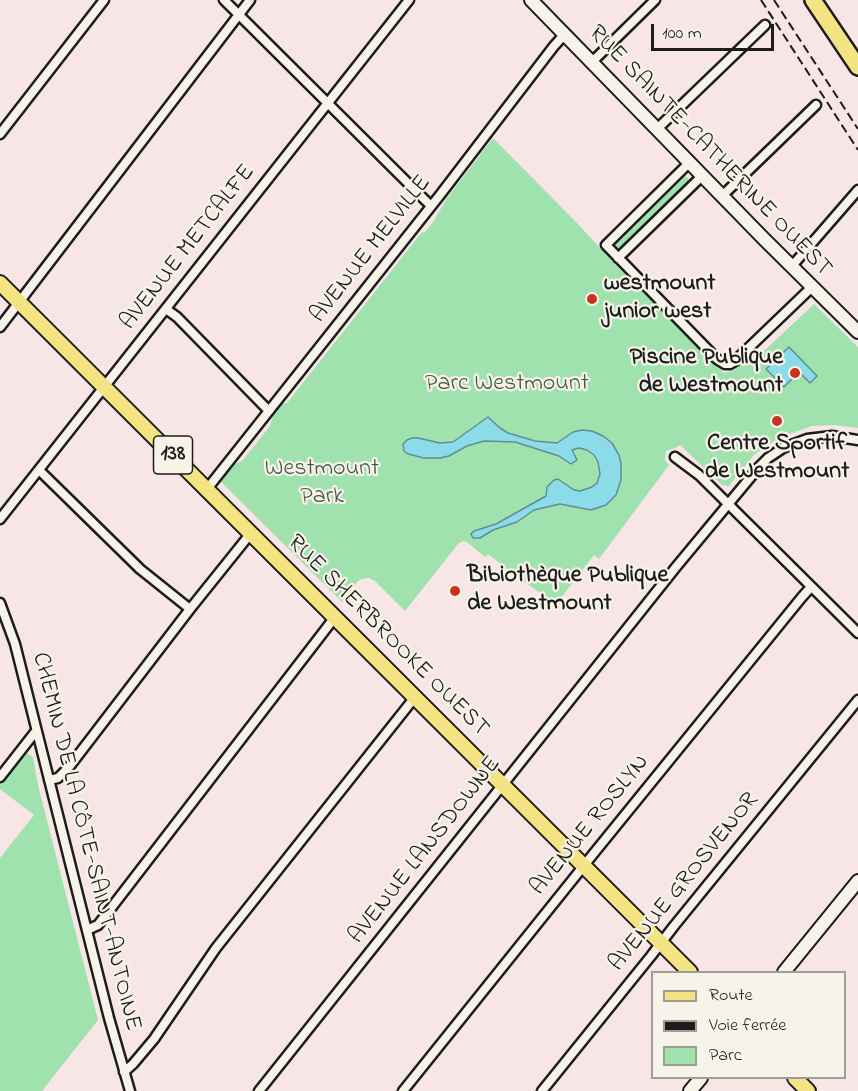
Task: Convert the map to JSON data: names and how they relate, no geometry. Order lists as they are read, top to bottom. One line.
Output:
{"streets":{"main road":["RUE SAINTE-CATHERINE OUEST","138","RUE SHERBROOKE OUEST"],"street":["AVENUE METCALFE","AVENUE MELVILLE","AVENUE ROSLYN","CHEMIN DE LA CÔTE-SAINT-ANTOINE","AVENUE LANSDOWNE","AVENUE GROSVENOR"]},"crossings":[["RUE SAINTE-CATHERINE OUEST","AVENUE MELVILLE"],["AVENUE METCALFE","RUE SHERBROOKE OUEST"],["AVENUE MELVILLE","RUE SHERBROOKE OUEST"],["RUE SHERBROOKE OUEST","AVENUE ROSLYN"],["RUE SHERBROOKE OUEST","AVENUE LANSDOWNE"],["RUE SHERBROOKE OUEST","AVENUE GROSVENOR"]],"parks":["Parc Westmount","Westmount Park"],"places":["westmount junior west","Piscine Publique de Westmount","Centre Sportif de Westmount","Bibiothèque Publique de Westmount"],"legend":["Route","Voie ferrée","Parc"],"scale_bar":"100 m"}
